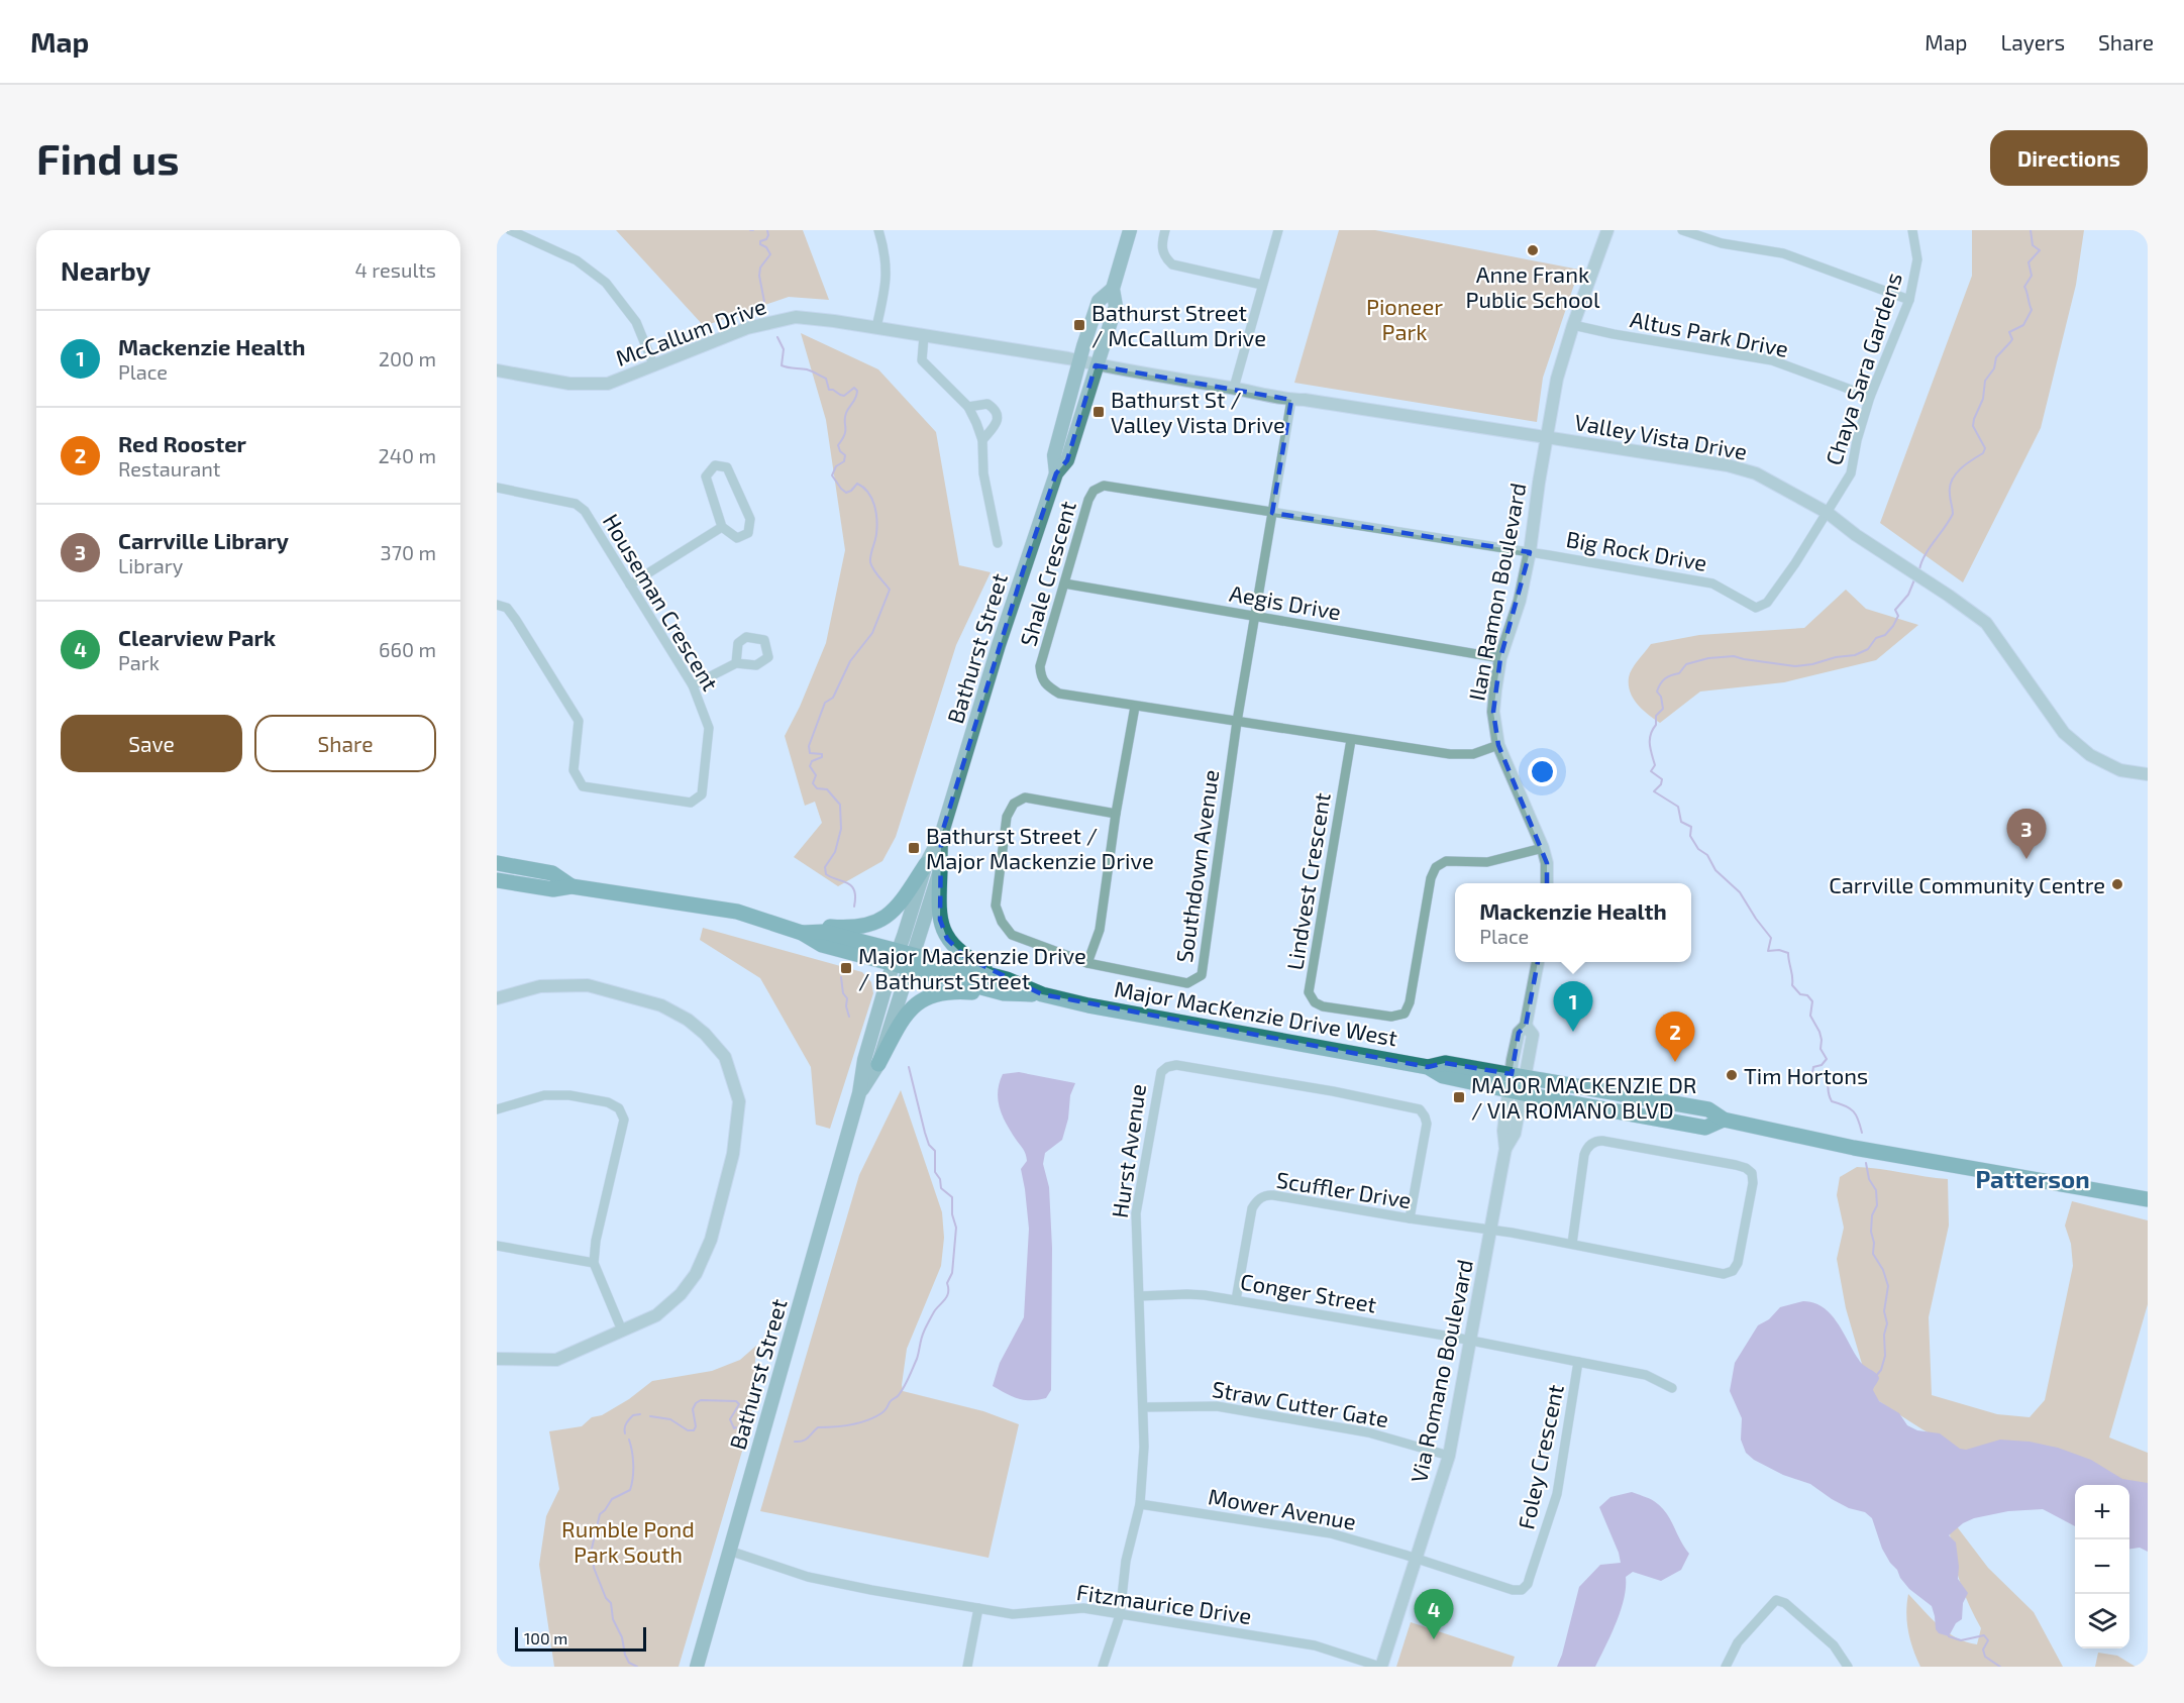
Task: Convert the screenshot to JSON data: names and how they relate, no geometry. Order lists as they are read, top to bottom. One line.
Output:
{"streets":{"main road":["Bathurst Street","Major MacKenzie Drive West"],"street":["McCallum Drive","Altus Park Drive","Chaya Sara Gardens","Valley Vista Drive","Big Rock Drive","Shale Crescent","Ilan Ramon Boulevard","Houseman Crescent","Aegis Drive","Southdown Avenue","Lindvest Crescent","Hurst Avenue","Scuffler Drive","Conger Street","Via Romano Boulevard","Straw Cutter Gate","Foley Crescent","Mower Avenue","Fitzmaurice Drive"]},"crossings":[["McCallum Drive","Valley Vista Drive"],["McCallum Drive","Bathurst Street"],["Altus Park Drive","Chaya Sara Gardens"],["Altus Park Drive","Ilan Ramon Boulevard"],["Chaya Sara Gardens","Valley Vista Drive"],["Chaya Sara Gardens","Big Rock Drive"],["Valley Vista Drive","Big Rock Drive"],["Valley Vista Drive","Ilan Ramon Boulevard"],["Valley Vista Drive","Bathurst Street"],["Valley Vista Drive","Southdown Avenue"],["Big Rock Drive","Shale Crescent"],["Big Rock Drive","Ilan Ramon Boulevard"],["Shale Crescent","Ilan Ramon Boulevard"],["Shale Crescent","Aegis Drive"],["Shale Crescent","Southdown Avenue"],["Shale Crescent","Lindvest Crescent"],["Ilan Ramon Boulevard","Aegis Drive"],["Ilan Ramon Boulevard","Lindvest Crescent"],["Aegis Drive","Southdown Avenue"],["Bathurst Street","Major MacKenzie Drive West"],["Bathurst Street","Fitzmaurice Drive"],["Major MacKenzie Drive West","Via Romano Boulevard"],["Hurst Avenue","Scuffler Drive"],["Hurst Avenue","Conger Street"],["Hurst Avenue","Straw Cutter Gate"],["Hurst Avenue","Mower Avenue"],["Hurst Avenue","Fitzmaurice Drive"],["Scuffler Drive","Conger Street"],["Scuffler Drive","Via Romano Boulevard"],["Conger Street","Via Romano Boulevard"],["Conger Street","Foley Crescent"],["Via Romano Boulevard","Straw Cutter Gate"],["Via Romano Boulevard","Foley Crescent"],["Via Romano Boulevard","Mower Avenue"],["Via Romano Boulevard","Fitzmaurice Drive"],["Foley Crescent","Mower Avenue"]],"districts":["Patterson"],"parks":["Pioneer Park","Rumble Pond Park South"],"places":{"other":["Anne Frank Public School","Carrville Community Centre","Tim Hortons"],"transit":["Bathurst Street / McCallum Drive","Bathurst St / Valley Vista Drive","Bathurst Street / Major Mackenzie Drive","Major Mackenzie Drive / Bathurst Street","MAJOR MACKENZIE DR / VIA ROMANO BLVD"]},"scale_bar":"100 m","page":{"header":"Map","nav":["Map","Layers","Share"],"buttons":["Directions",["Save","Share"]],"title":"Find us","heading":["Nearby","4 results"],"list":[{"mark":"1","name":"Mackenzie Health","note":"Place","value":"200 m"},{"mark":"2","name":"Red Rooster","note":"Restaurant","value":"240 m"},{"mark":"3","name":"Carrville Library","note":"Library","value":"370 m"},{"mark":"4","name":"Clearview Park","note":"Park","value":"660 m"}],"pins":["3","1","2","4"],"popup":["Mackenzie Health","Place"],"map_buttons":["+","−"],"scale":"100 m"}}
